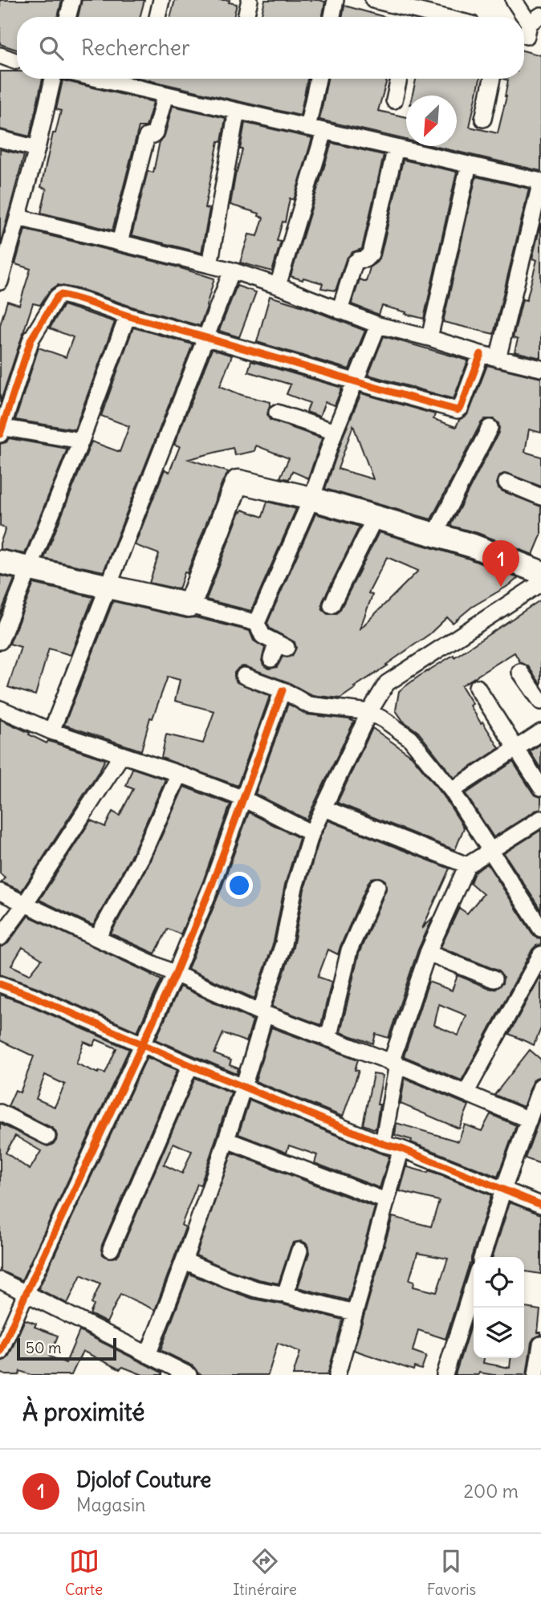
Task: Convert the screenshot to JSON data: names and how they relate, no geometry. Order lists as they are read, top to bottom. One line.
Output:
{"scale_bar":"50 m","north":"bottom left","page":{"search":"Rechercher","pins":"1","scale":"50 m","heading":"À proximité","list":[{"mark":"1","name":"Djolof Couture","note":"Magasin","value":"200 m"}],"nav":["Carte","Itinéraire","Favoris"]}}
